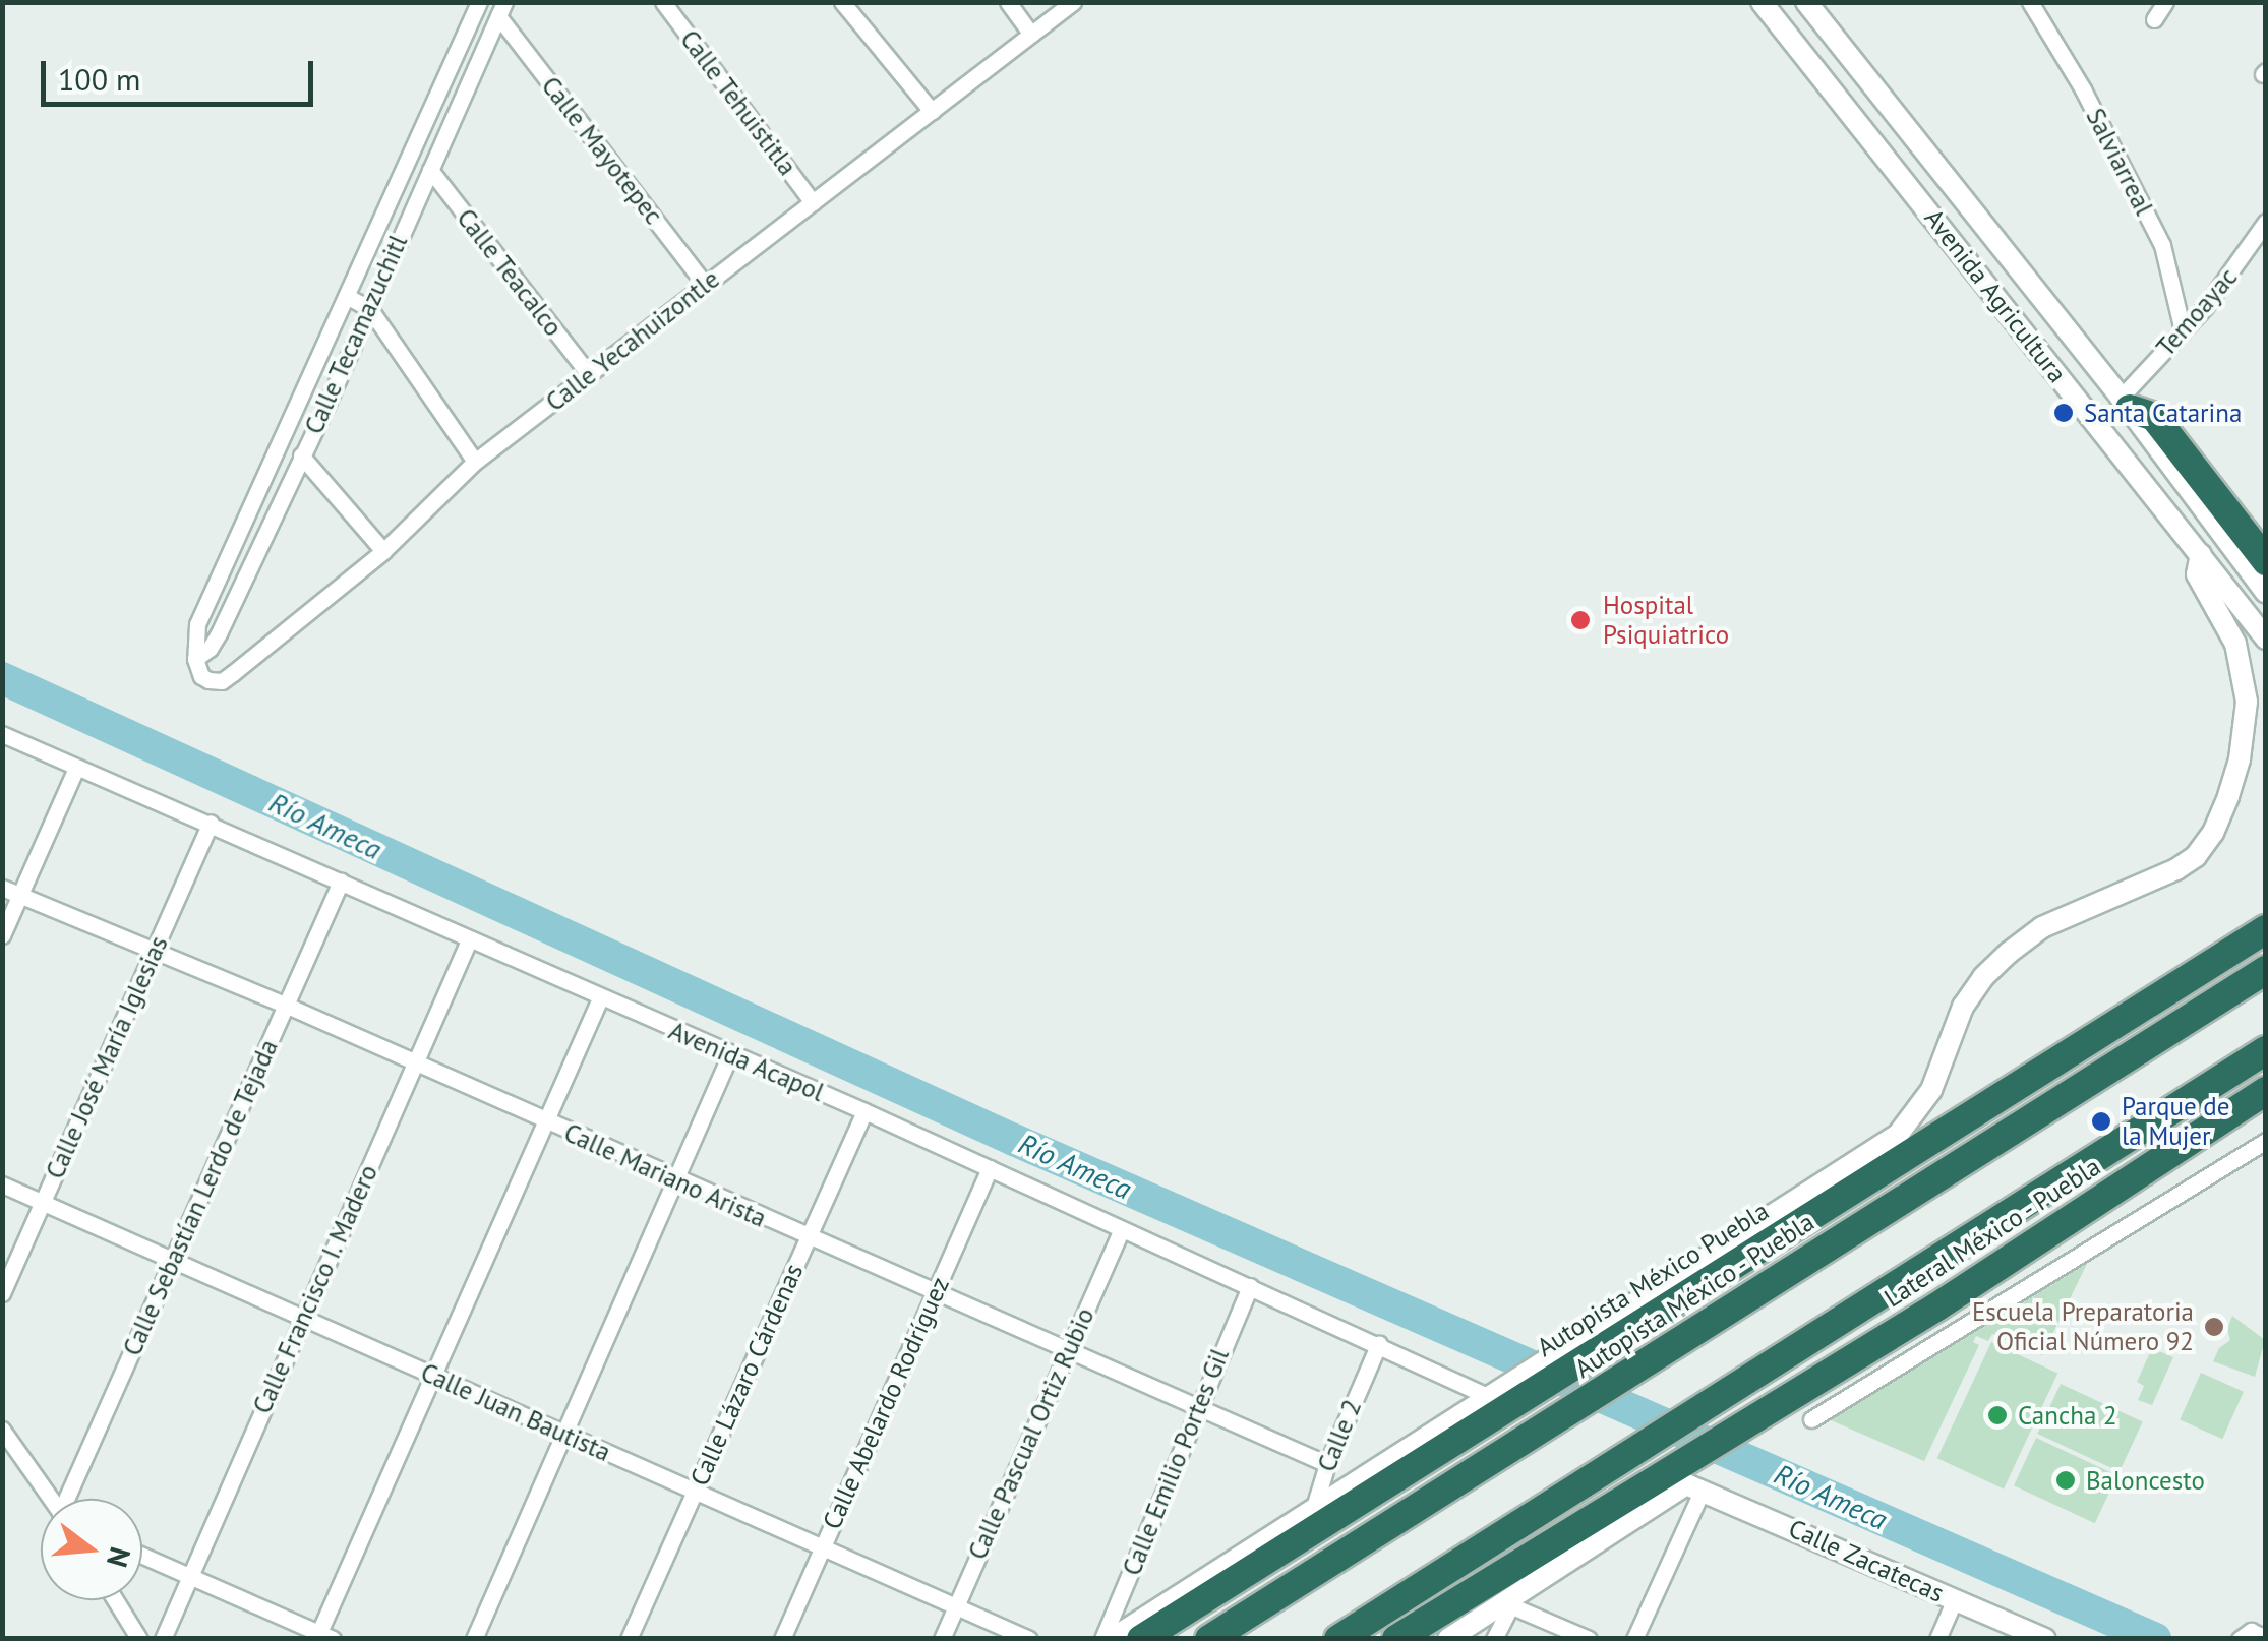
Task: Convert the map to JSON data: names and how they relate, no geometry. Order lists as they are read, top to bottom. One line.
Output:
{"streets":{"highway":["Lateral México - Puebla","Autopista México Puebla","Autopista México - Puebla"],"street":["Calle Tehuistitla","Calle Mayotepec","Salviarreal","Calle Teacalco","Avenida Agricultura","Temoayac","Calle Tecamazuchitl","Calle Yecahuizontle","Calle José María Iglesias","Avenida Acapol","Calle Mariano Arista","Calle Sebastían Lerdo de Tejada","Calle Francisco I. Madero","Calle Lázaro Cárdenas","Calle Abelardo Rodríguez","Calle Juan Bautista","Calle Pascual Ortiz Rubio","Calle 2","Calle Emilio Portes Gil","Calle Zacatecas"]},"crossings":[["Calle Tehuistitla","Calle Yecahuizontle"],["Calle Mayotepec","Calle Tecamazuchitl"],["Calle Mayotepec","Calle Yecahuizontle"],["Salviarreal","Temoayac"],["Calle Teacalco","Calle Tecamazuchitl"],["Calle Teacalco","Calle Yecahuizontle"],["Avenida Agricultura","Temoayac"],["Calle Tecamazuchitl","Calle Yecahuizontle"],["Calle José María Iglesias","Avenida Acapol"],["Calle José María Iglesias","Calle Mariano Arista"],["Calle José María Iglesias","Calle Juan Bautista"],["Avenida Acapol","Calle Sebastían Lerdo de Tejada"],["Avenida Acapol","Autopista México Puebla"],["Avenida Acapol","Calle Francisco I. Madero"],["Avenida Acapol","Calle Lázaro Cárdenas"],["Avenida Acapol","Calle Abelardo Rodríguez"],["Avenida Acapol","Calle Pascual Ortiz Rubio"],["Avenida Acapol","Calle 2"],["Avenida Acapol","Calle Emilio Portes Gil"],["Calle Mariano Arista","Calle Sebastían Lerdo de Tejada"],["Calle Mariano Arista","Calle Francisco I. Madero"],["Calle Mariano Arista","Calle Lázaro Cárdenas"],["Calle Mariano Arista","Calle Abelardo Rodríguez"],["Calle Mariano Arista","Calle Pascual Ortiz Rubio"],["Calle Mariano Arista","Calle 2"],["Calle Mariano Arista","Calle Emilio Portes Gil"],["Calle Sebastían Lerdo de Tejada","Calle Juan Bautista"],["Autopista México Puebla","Calle 2"],["Calle Francisco I. Madero","Calle Juan Bautista"],["Calle Lázaro Cárdenas","Calle Juan Bautista"],["Calle Abelardo Rodríguez","Calle Juan Bautista"],["Calle Juan Bautista","Calle Pascual Ortiz Rubio"]],"water":["Río Ameca"],"places":["Santa Catarina","Hospital Psiquiatrico","Parque de la Mujer","Escuela Preparatoria Oficial Número 92","Cancha 2","Baloncesto"],"scale_bar":"100 m","north":"right"}
